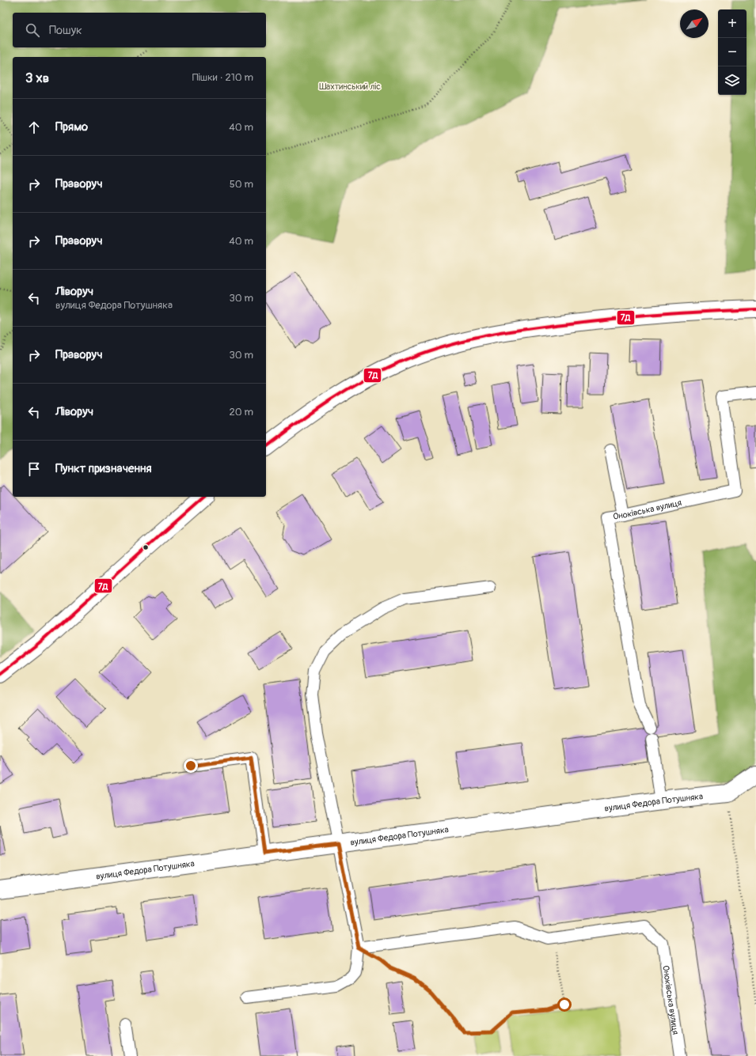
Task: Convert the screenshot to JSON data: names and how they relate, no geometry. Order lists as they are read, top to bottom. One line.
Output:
{"streets":{"street":["вулиця Федора Потушняка"],"lane":["Оноківська вулиця"]},"parks":["Шахтинський ліс"],"lines":["transit line 7Д"],"north":"top right","page":{"map_buttons":["+","−"],"search":"Пошук","heading":["3 хв","Пішки · 210 m"],"list":[["Прямо","40 m"],["Праворуч","50 m"],["Праворуч","40 m"],["Ліворуч","вулиця Федора Потушняка","30 m"],["Праворуч","30 m"],["Ліворуч","20 m"],"Пункт призначення"]}}
